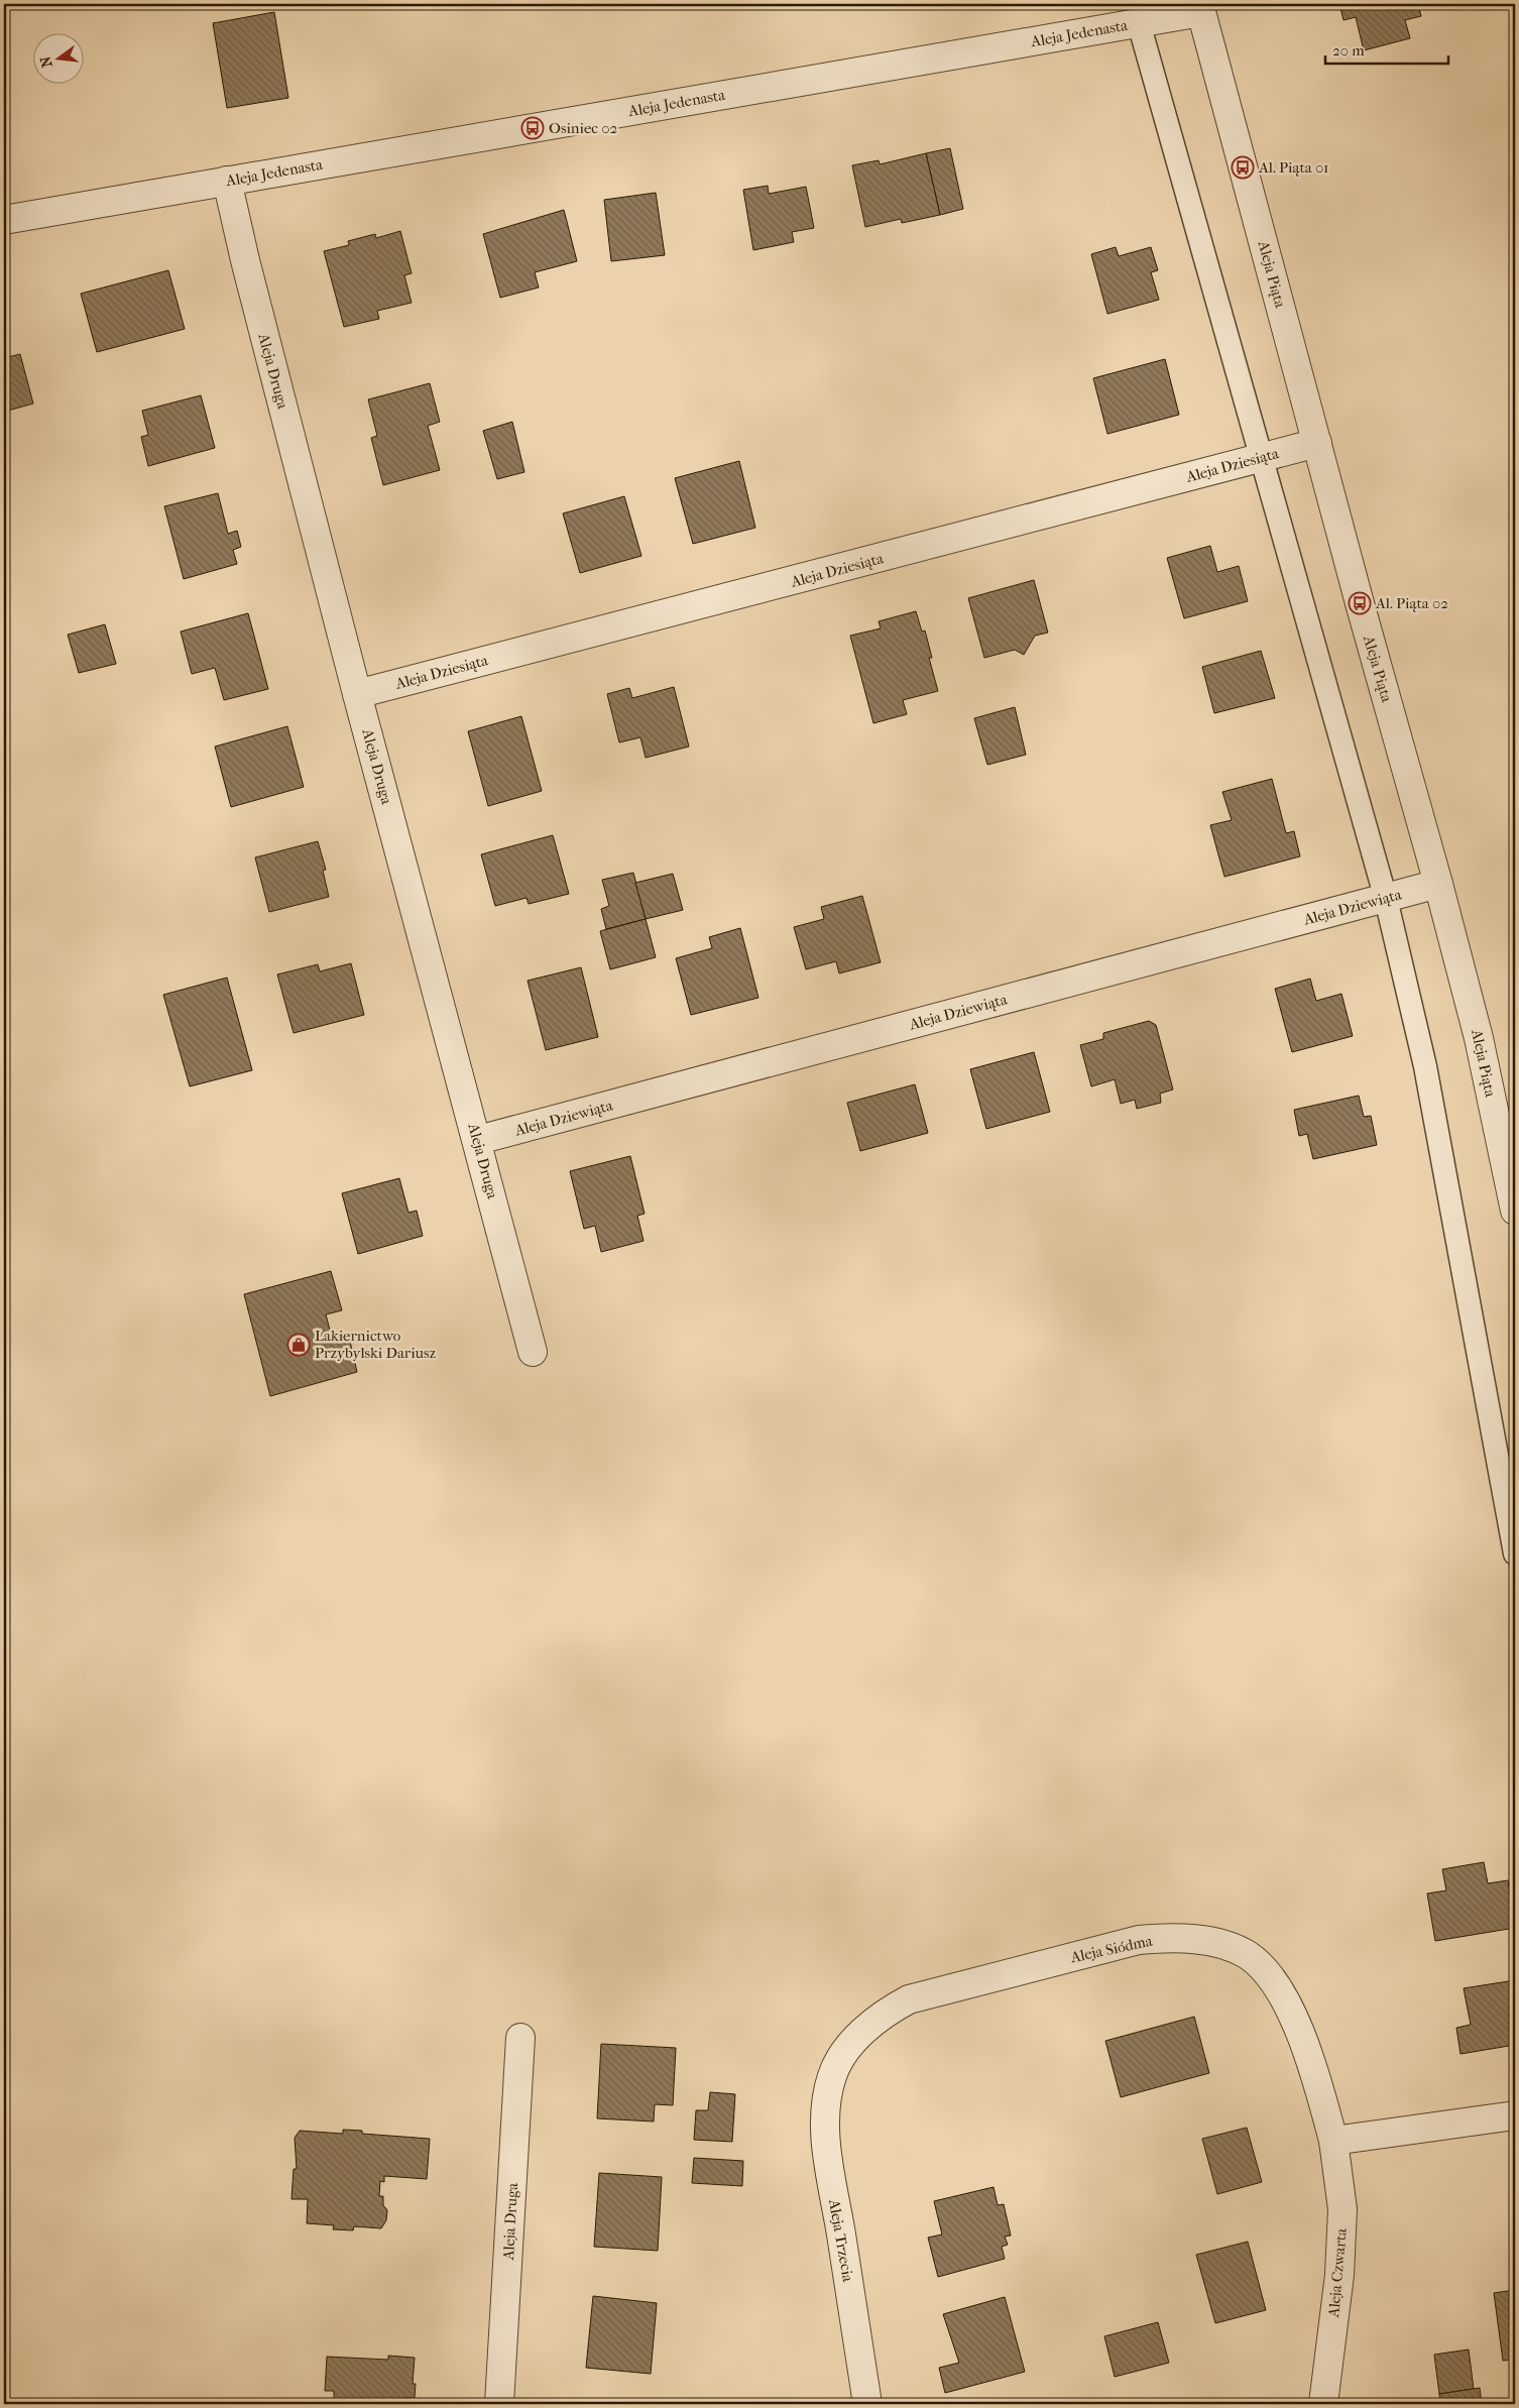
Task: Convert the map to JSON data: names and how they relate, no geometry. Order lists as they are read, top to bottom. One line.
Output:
{"streets":{"street":["Aleja Jedenasta","Aleja Piąta","Aleja Druga","Aleja Dziesiąta","Aleja Dziewiąta","Aleja Siódma","Aleja Trzecia","Aleja Czwarta"]},"crossings":[["Aleja Jedenasta","Aleja Piąta"],["Aleja Jedenasta","Aleja Druga"],["Aleja Piąta","Aleja Dziesiąta"],["Aleja Piąta","Aleja Dziewiąta"],["Aleja Druga","Aleja Dziesiąta"],["Aleja Druga","Aleja Dziewiąta"],["Aleja Siódma","Aleja Trzecia"],["Aleja Siódma","Aleja Czwarta"]],"places":{"bus stop":["Osiniec 02","Al. Piąta 01","Al. Piąta 02"],"shop":["Lakiernictwo Przybylski Dariusz"]},"scale_bar":"20 m","north":"left"}
